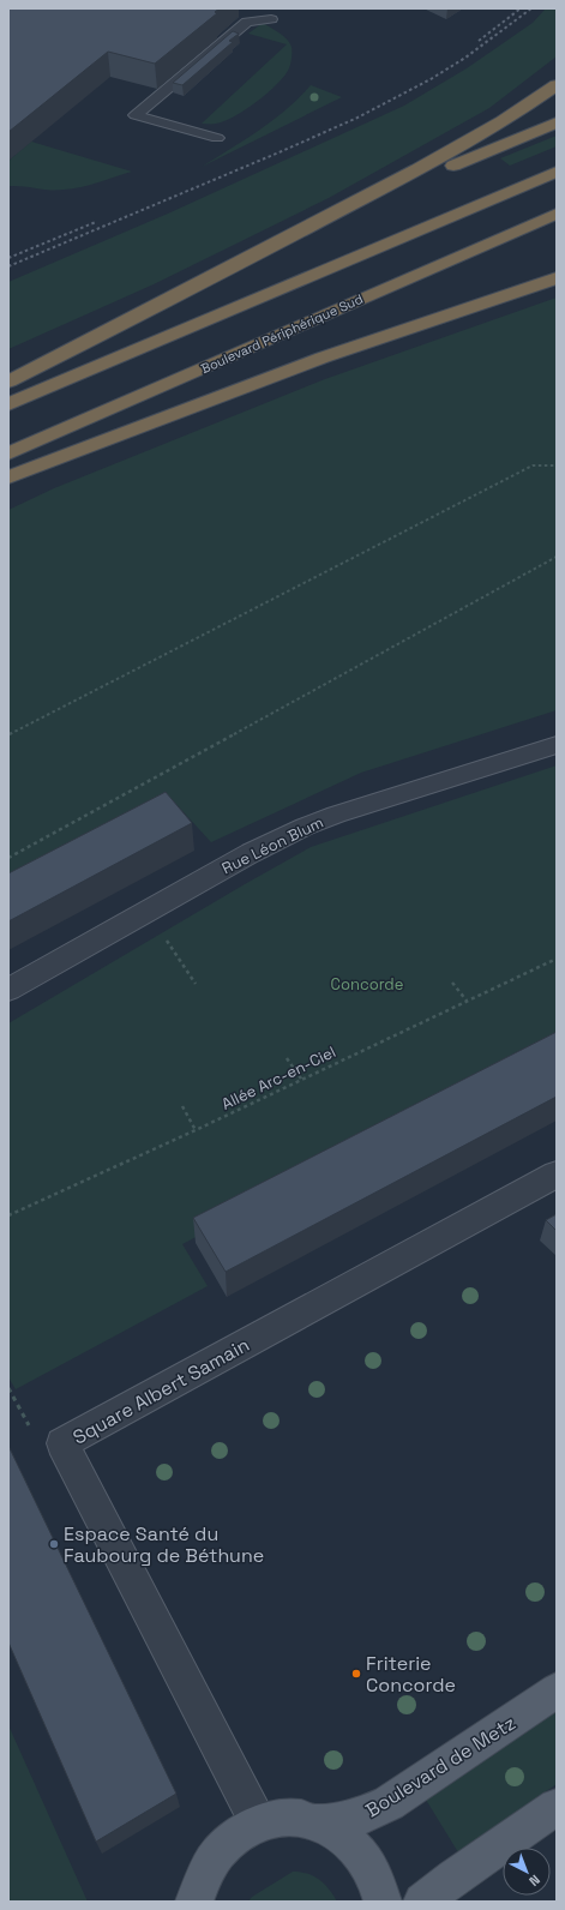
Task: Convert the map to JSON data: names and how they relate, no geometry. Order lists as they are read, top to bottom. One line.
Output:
{"streets":{"highway":["Boulevard Périphérique Sud"],"main road":["Boulevard de Metz"],"street":["Rue Léon Blum","Square Albert Samain"],"path":["Allée Arc-en-Ciel"]},"crossings":[["Square Albert Samain","Boulevard de Metz"]],"parks":["Concorde"],"places":["Espace Santé du Faubourg de Béthune","Friterie Concorde"],"north":"bottom right"}
